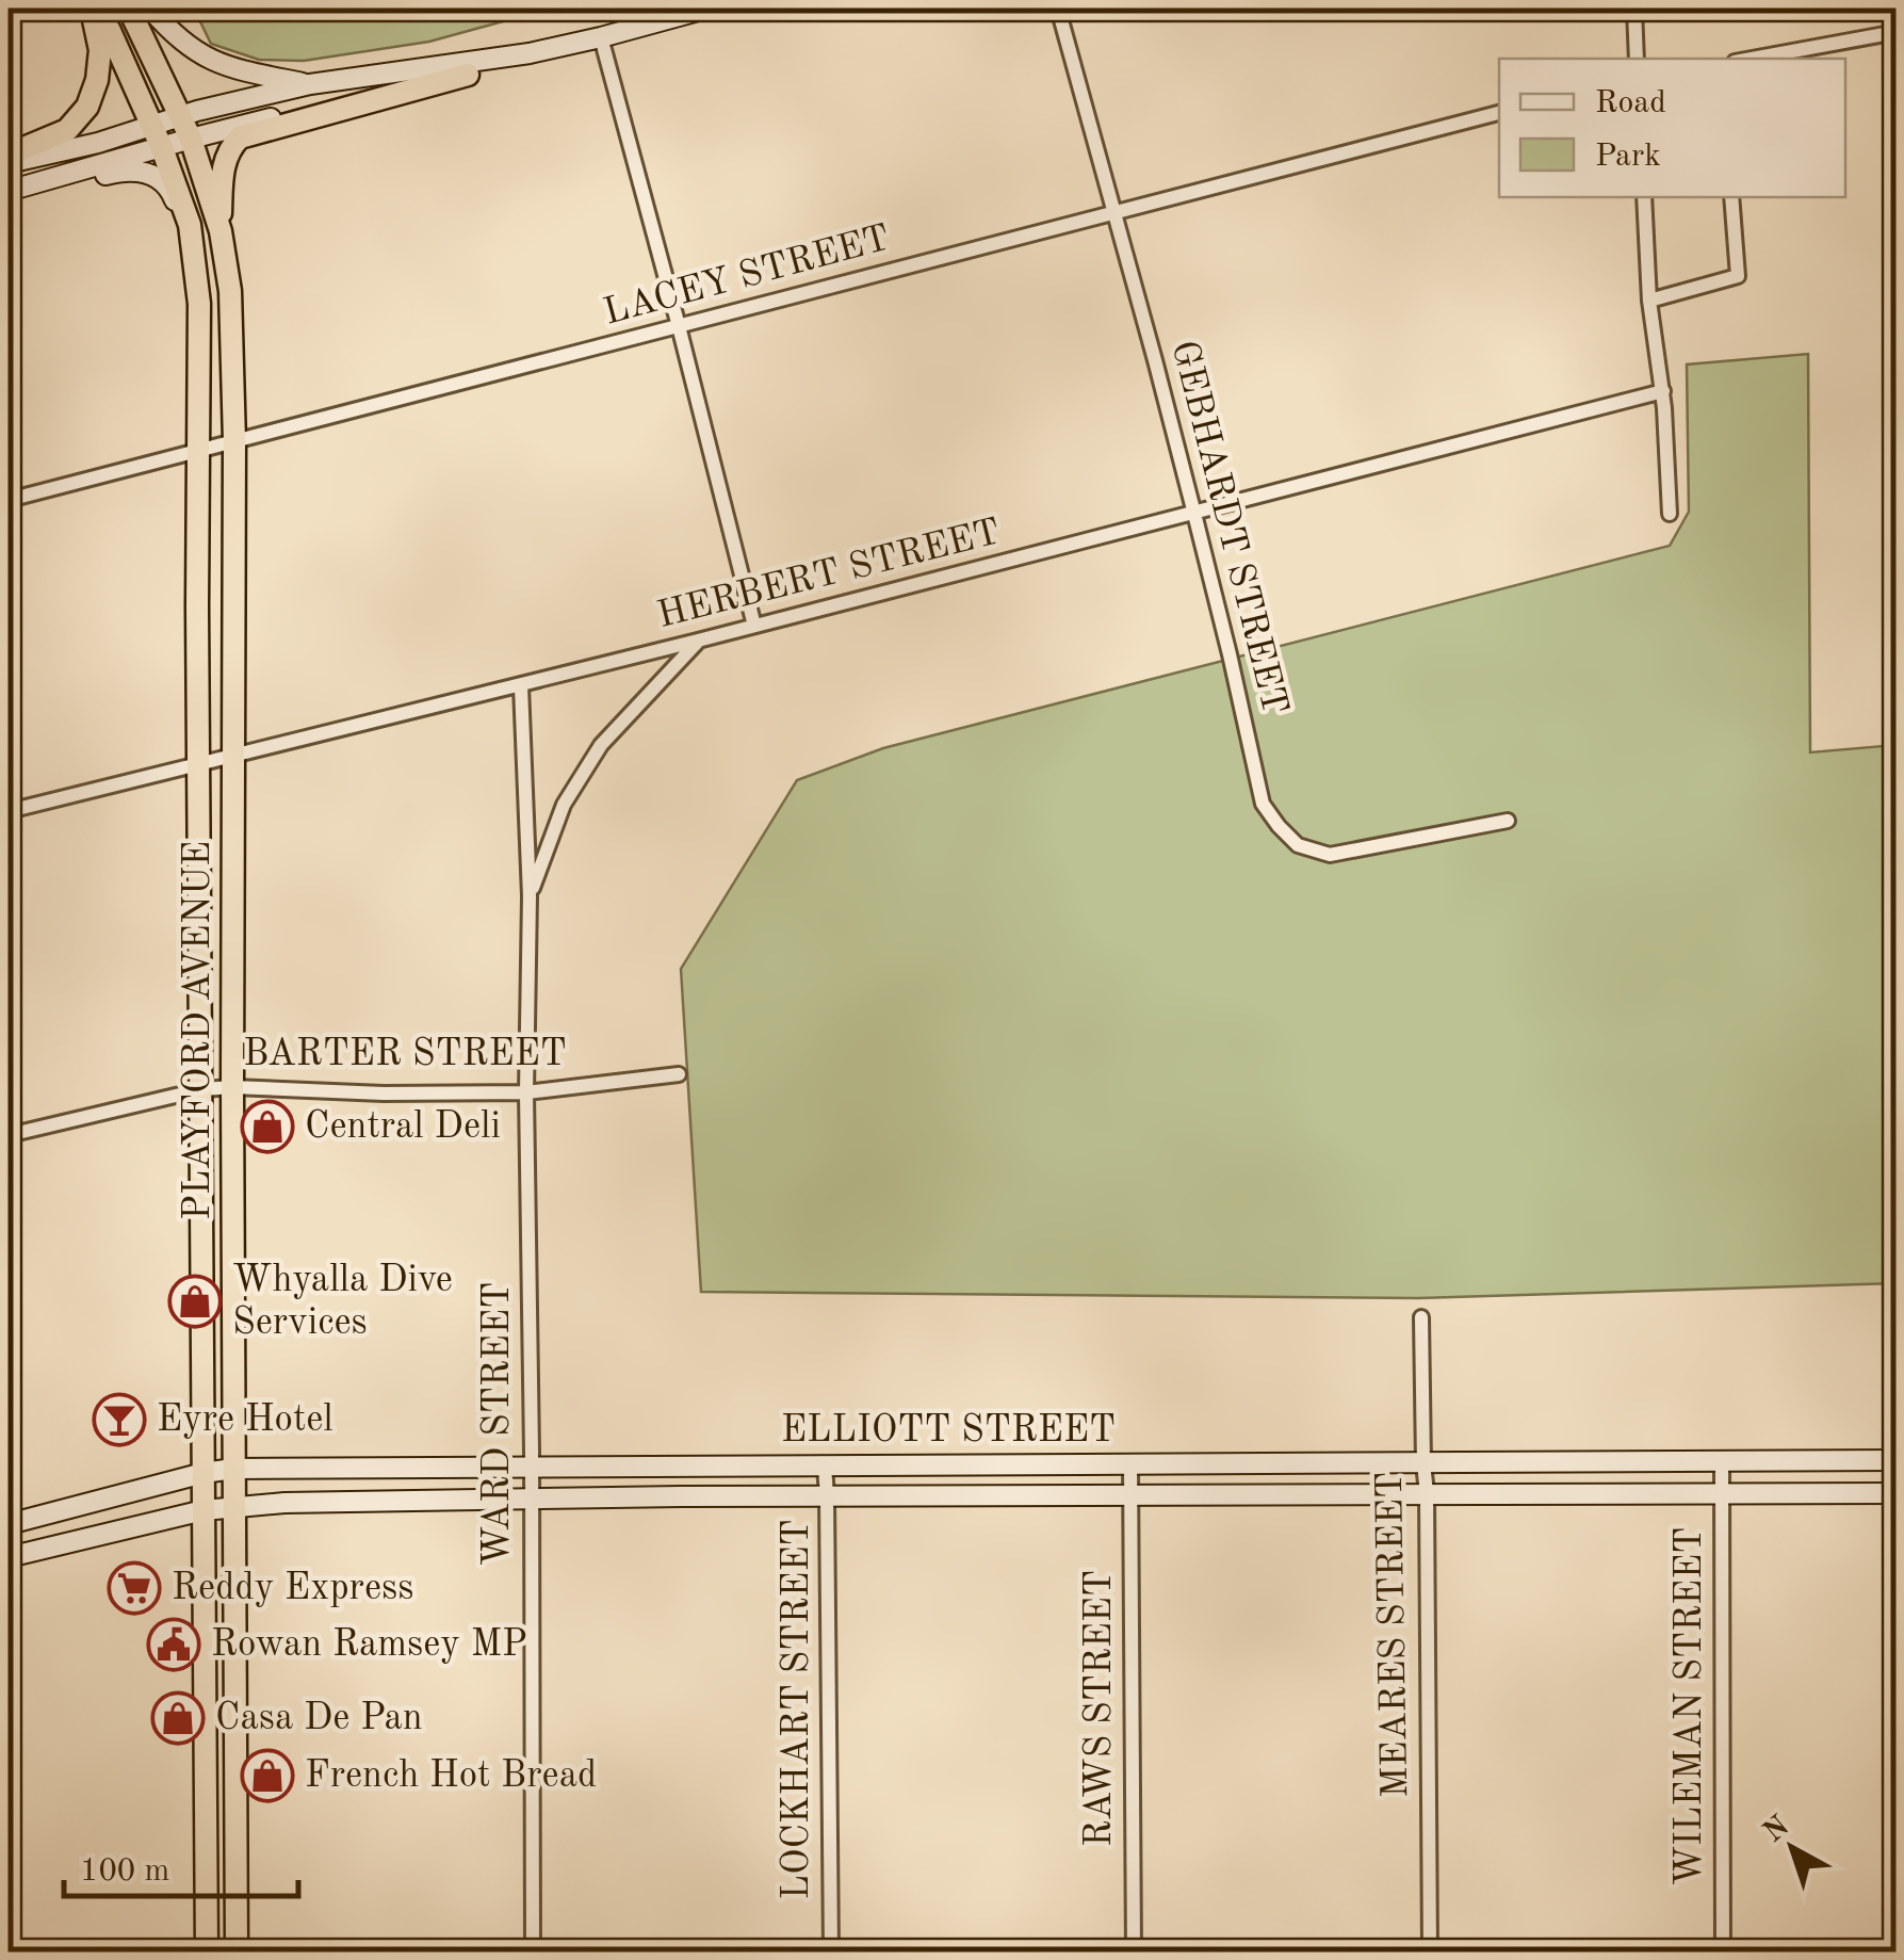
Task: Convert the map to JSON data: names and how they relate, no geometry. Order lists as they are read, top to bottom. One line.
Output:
{"streets":{"highway":["PLAYFORD AVENUE"],"main road":["ELLIOTT STREET"],"street":["LACEY STREET","GEBHARDT STREET","HERBERT STREET","BARTER STREET","WARD STREET","MEARES STREET","WILEMAN STREET","RAWS STREET","LOCKHART STREET"]},"crossings":[["LACEY STREET","GEBHARDT STREET"],["LACEY STREET","PLAYFORD AVENUE"],["GEBHARDT STREET","HERBERT STREET"],["HERBERT STREET","PLAYFORD AVENUE"],["HERBERT STREET","WARD STREET"],["PLAYFORD AVENUE","BARTER STREET"],["PLAYFORD AVENUE","ELLIOTT STREET"],["BARTER STREET","WARD STREET"],["WARD STREET","ELLIOTT STREET"],["ELLIOTT STREET","MEARES STREET"],["ELLIOTT STREET","WILEMAN STREET"],["ELLIOTT STREET","RAWS STREET"],["ELLIOTT STREET","LOCKHART STREET"]],"places":{"shop":["Central Deli","Whyalla Dive Services","Casa De Pan","French Hot Bread"],"bar":["Eyre Hotel"],"supermarket":["Reddy Express"],"public building":["Rowan Ramsey MP"]},"legend":["Road","Park"],"scale_bar":"100 m","north":"top left"}
